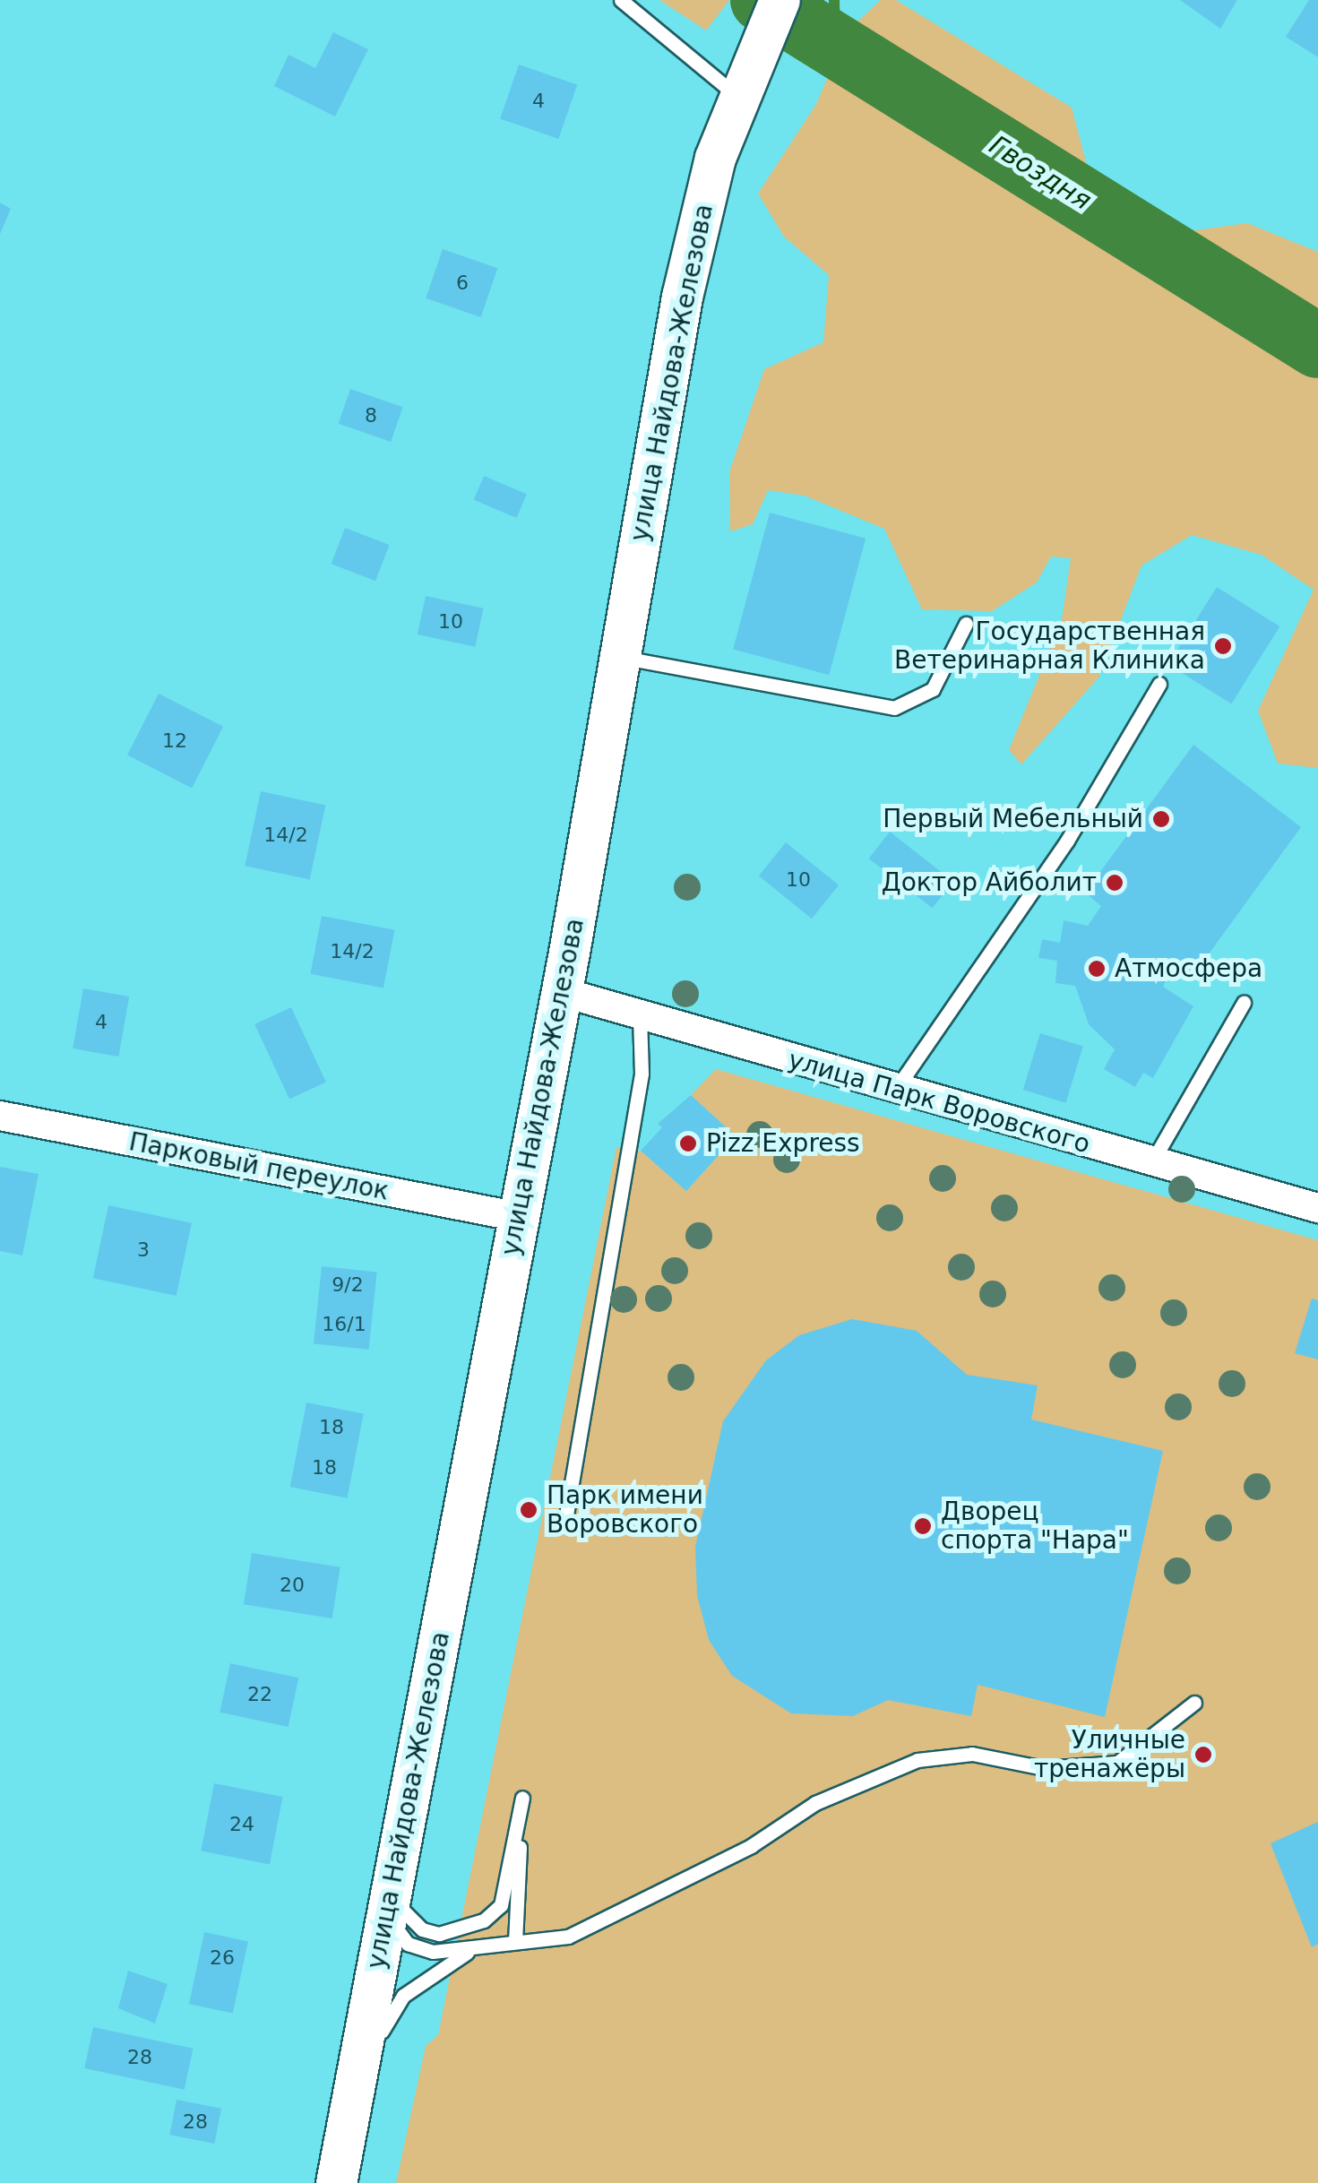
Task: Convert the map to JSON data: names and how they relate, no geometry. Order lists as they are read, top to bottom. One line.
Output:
{"streets":{"main road":["улица Найдова-Железова"],"street":["улица Парк Воровского","Парковый переулок"]},"crossings":[["улица Найдова-Железова","улица Парк Воровского"],["улица Найдова-Железова","Парковый переулок"]],"water":["Гвоздня"],"places":["Государственная Ветеринарная Клиника","Первый Мебельный","Доктор Айболит","Атмосфера","Pizz Express","Парк имени Воровского","Дворец спорта \"Нара\"","Уличные тренажёры"],"house_numbers":["4","6","8","10","12","14/2","10","14/2","4","3","9/2","16/1","18","18","20","22","24","26","28","28"]}
